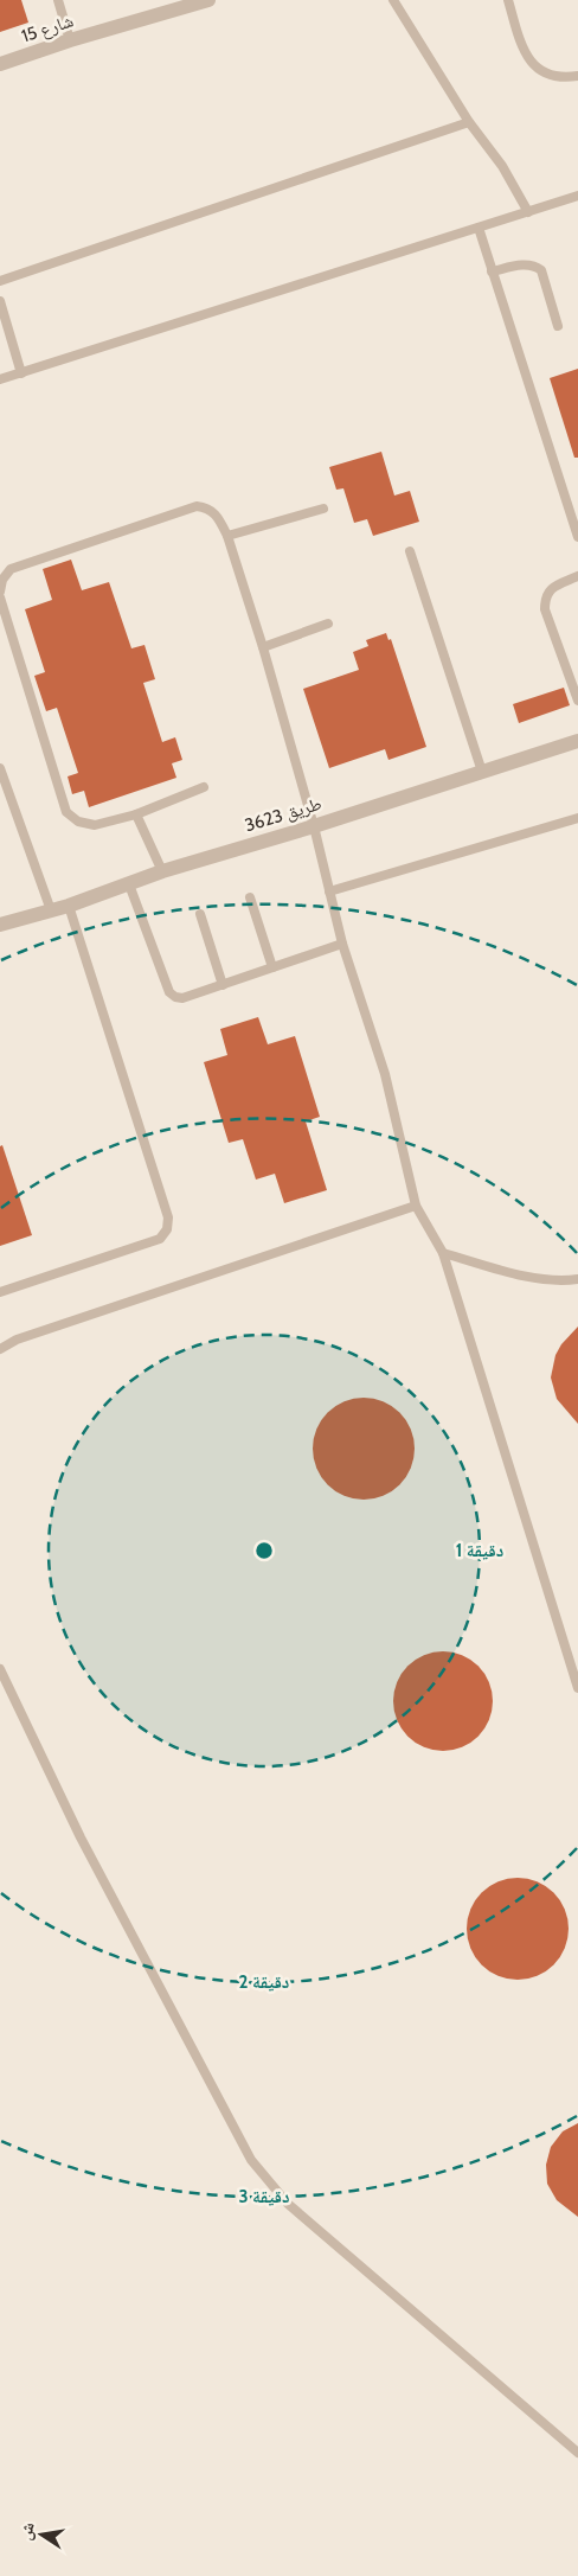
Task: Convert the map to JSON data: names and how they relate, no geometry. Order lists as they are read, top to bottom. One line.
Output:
{"streets":{"street":["شارع 15","طريق 3623"]},"north":"left","rings":["1 دقيقة","2 دقيقة","3 دقيقة"]}
